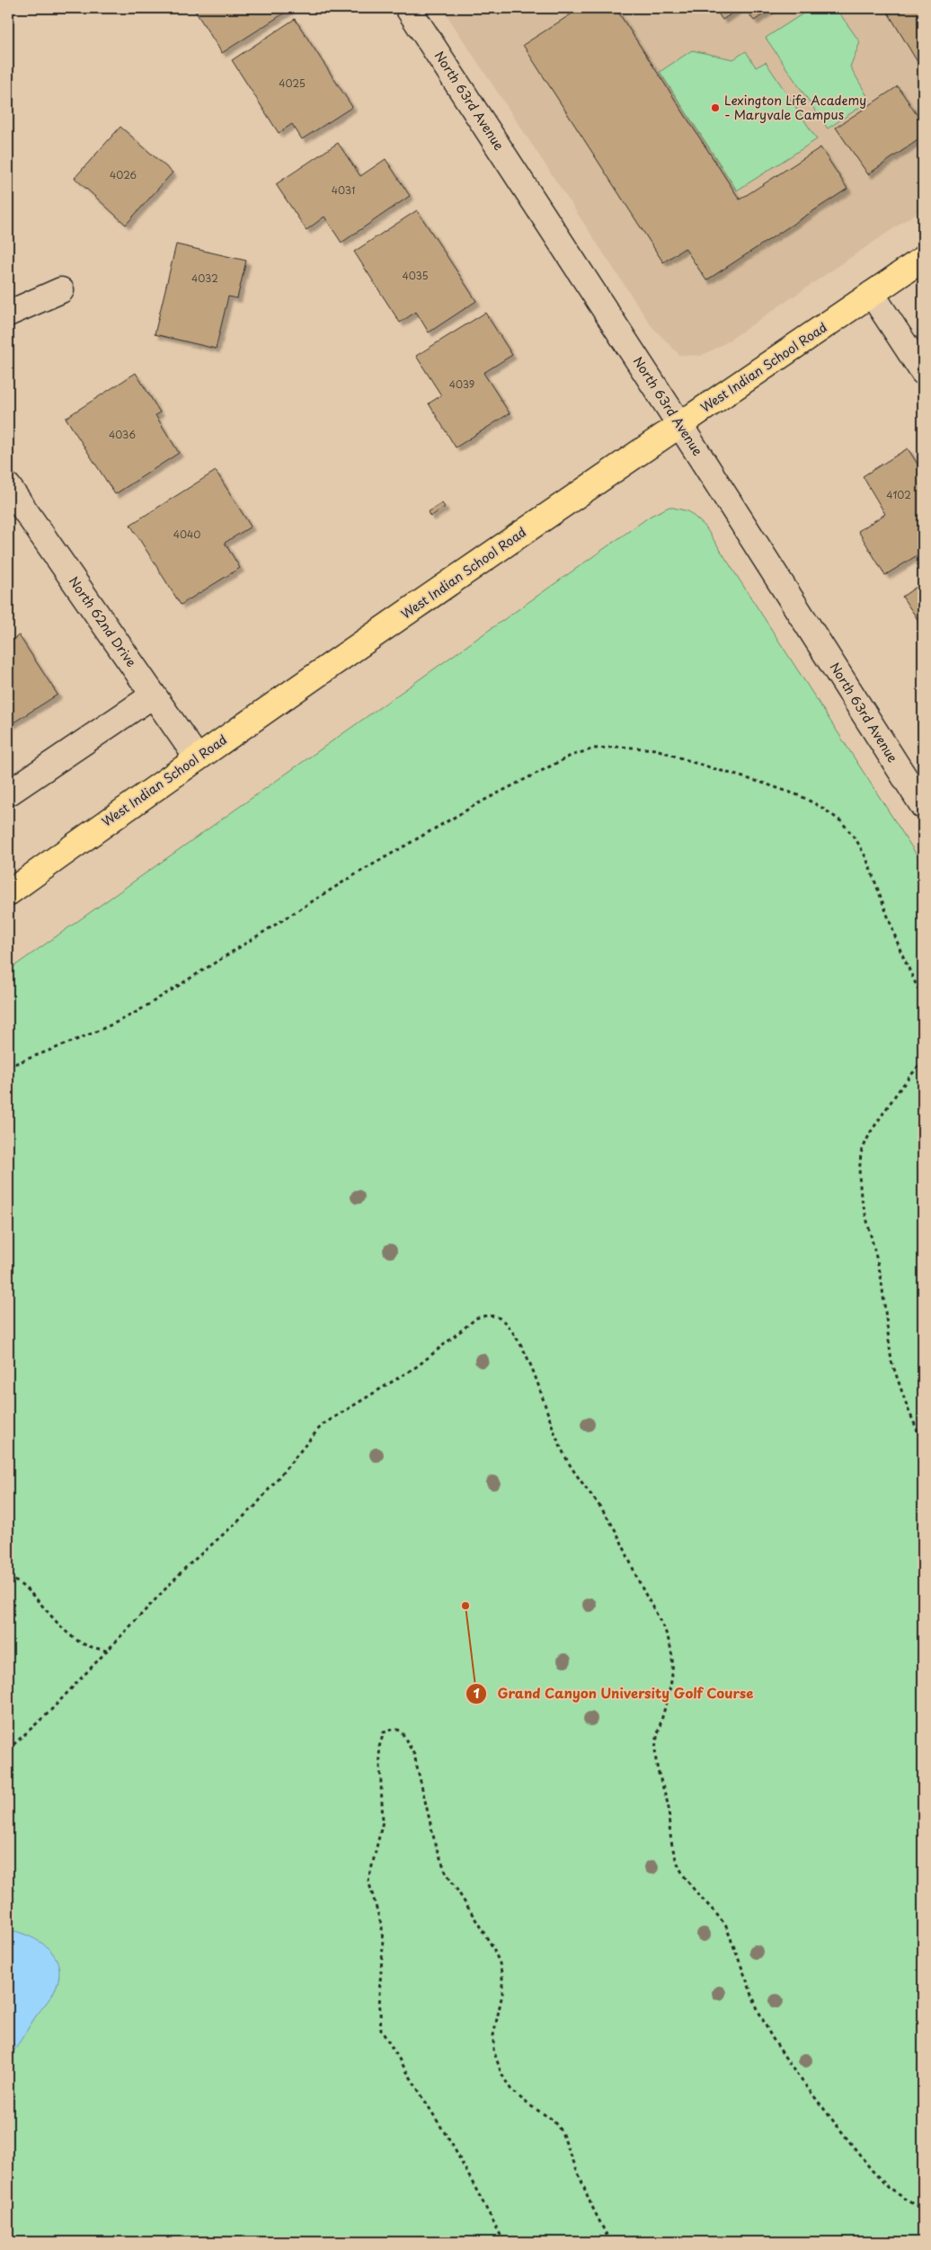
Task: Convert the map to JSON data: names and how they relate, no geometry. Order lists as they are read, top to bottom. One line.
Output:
{"streets":{"main road":["West Indian School Road"],"street":["North 63rd Avenue","North 62nd Drive"]},"crossings":[["North 63rd Avenue","West Indian School Road"],["West Indian School Road","North 62nd Drive"]],"places":["Lexington Life Academy - Maryvale Campus","Grand Canyon University Golf Course"],"house_numbers":["4025","4026","4031","4035","4032","4039","4036","4102","4040"]}
